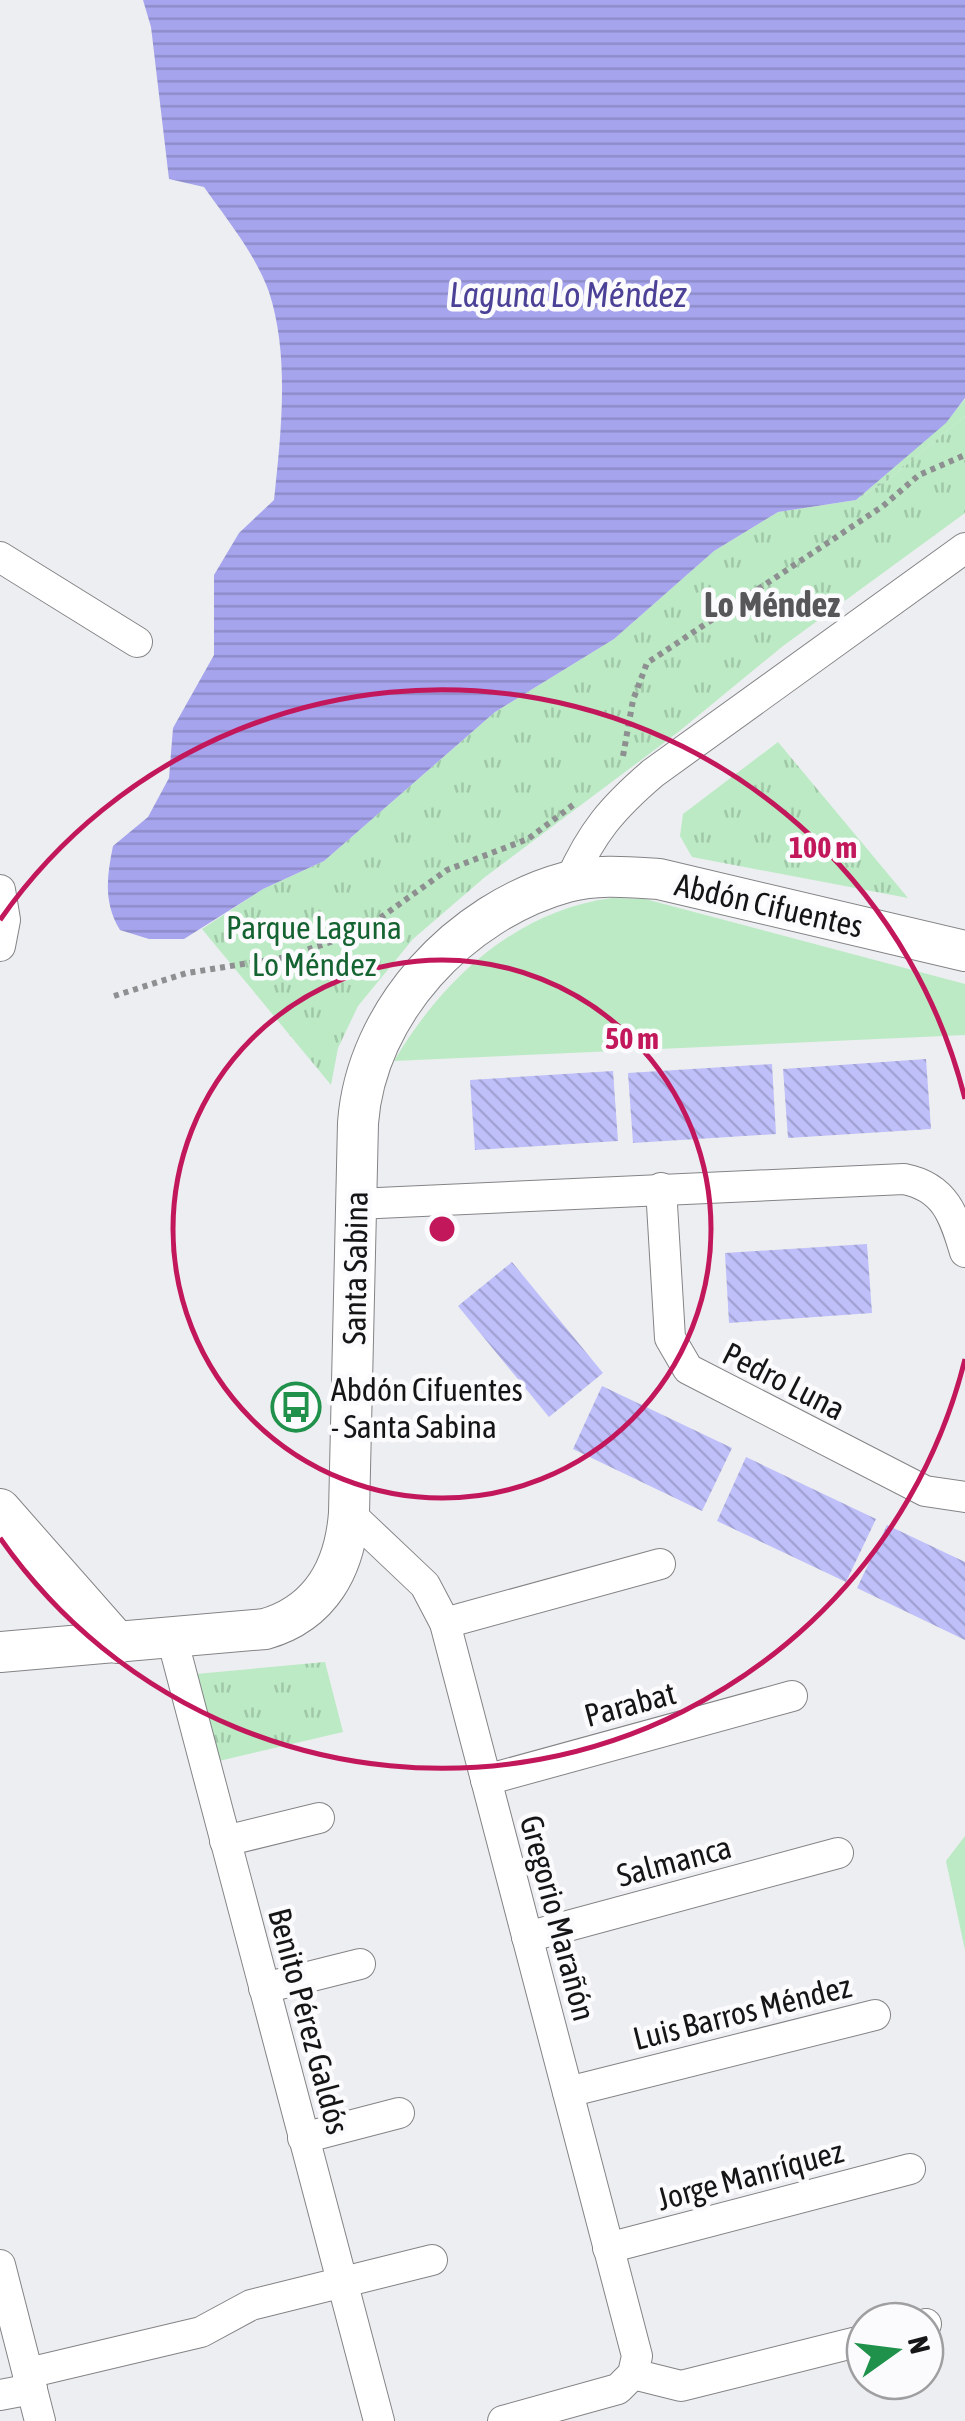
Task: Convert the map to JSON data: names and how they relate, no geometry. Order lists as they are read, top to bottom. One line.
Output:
{"streets":{"street":["Abdón Cifuentes","Santa Sabina","Pedro Luna","Parabat","Salmanca","Gregorio Marañón","Luis Barros Méndez","Benito Pérez Galdós","Jorge Manríquez"]},"crossings":[["Abdón Cifuentes","Santa Sabina"],["Santa Sabina","Gregorio Marañón"],["Santa Sabina","Benito Pérez Galdós"],["Parabat","Gregorio Marañón"],["Salmanca","Gregorio Marañón"],["Gregorio Marañón","Luis Barros Méndez"],["Gregorio Marañón","Jorge Manríquez"]],"districts":["Lo Méndez"],"water":["Laguna Lo Méndez"],"parks":["Parque Laguna Lo Méndez"],"places":{"bus stop":["Abdón Cifuentes - Santa Sabina"]},"north":"right","rings":["100 m","50 m"]}
